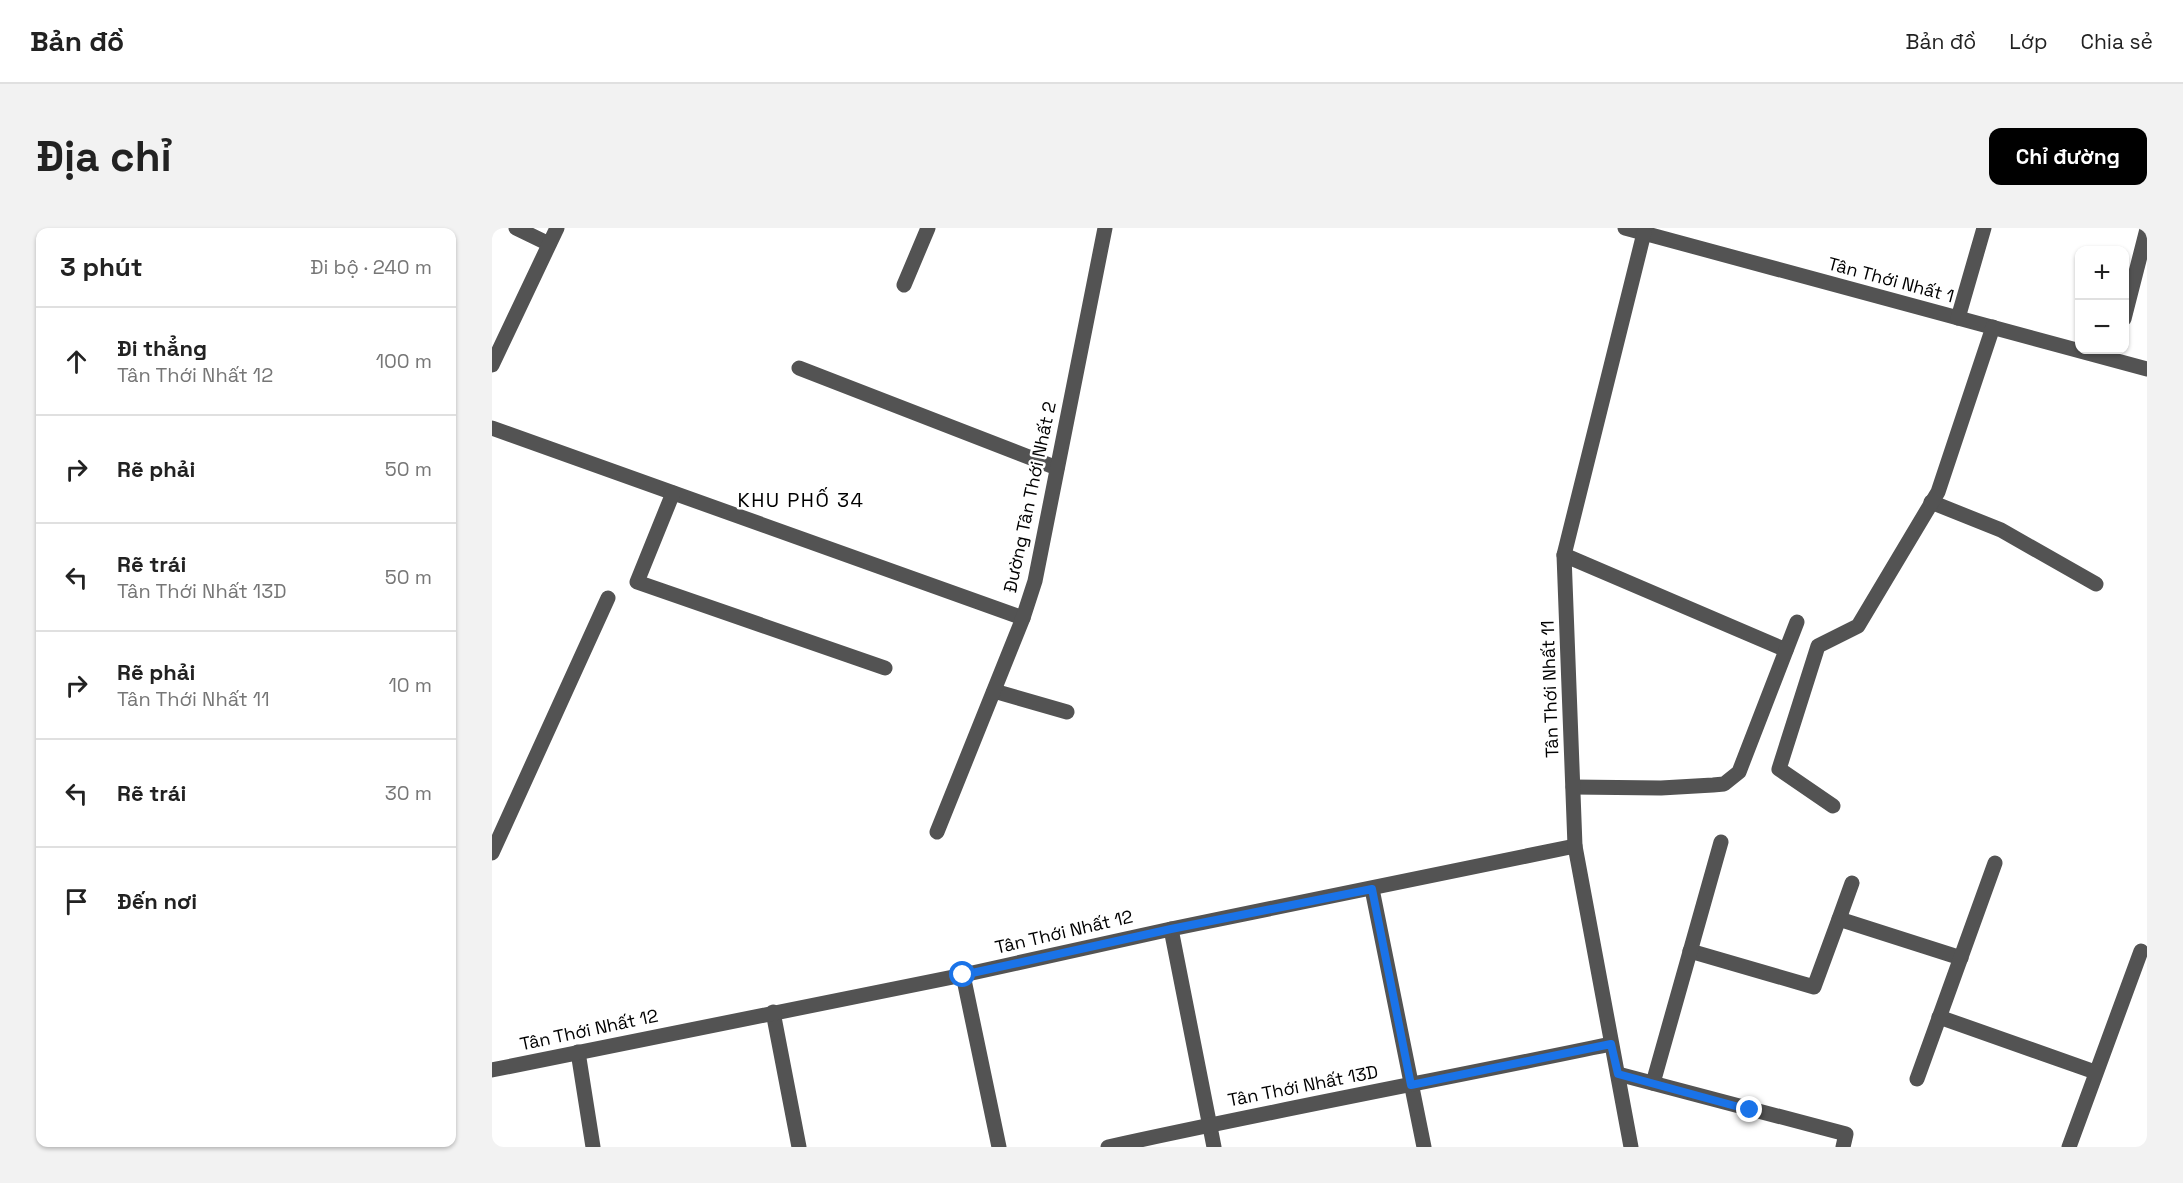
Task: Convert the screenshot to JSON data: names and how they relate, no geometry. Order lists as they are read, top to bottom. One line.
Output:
{"streets":{"street":["Tân Thới Nhất 1","Đường Tân Thới Nhất 2","Tân Thới Nhất 11","Tân Thới Nhất 12","Tân Thới Nhất 13D"]},"crossings":[["Tân Thới Nhất 1","Tân Thới Nhất 11"],["Tân Thới Nhất 11","Tân Thới Nhất 12"],["Tân Thới Nhất 11","Tân Thới Nhất 13D"]],"districts":["KHU PHỐ 34"],"page":{"header":"Bản đồ","nav":["Bản đồ","Lớp","Chia sẻ"],"buttons":"Chỉ đường","title":"Địa chỉ","heading":["3 phút","Đi bộ · 240 m"],"map_buttons":["+","−"],"list":[["Đi thẳng","Tân Thới Nhất 12","100 m"],["Rẽ phải","50 m"],["Rẽ trái","Tân Thới Nhất 13D","50 m"],["Rẽ phải","Tân Thới Nhất 11","10 m"],["Rẽ trái","30 m"],"Đến nơi"]}}
